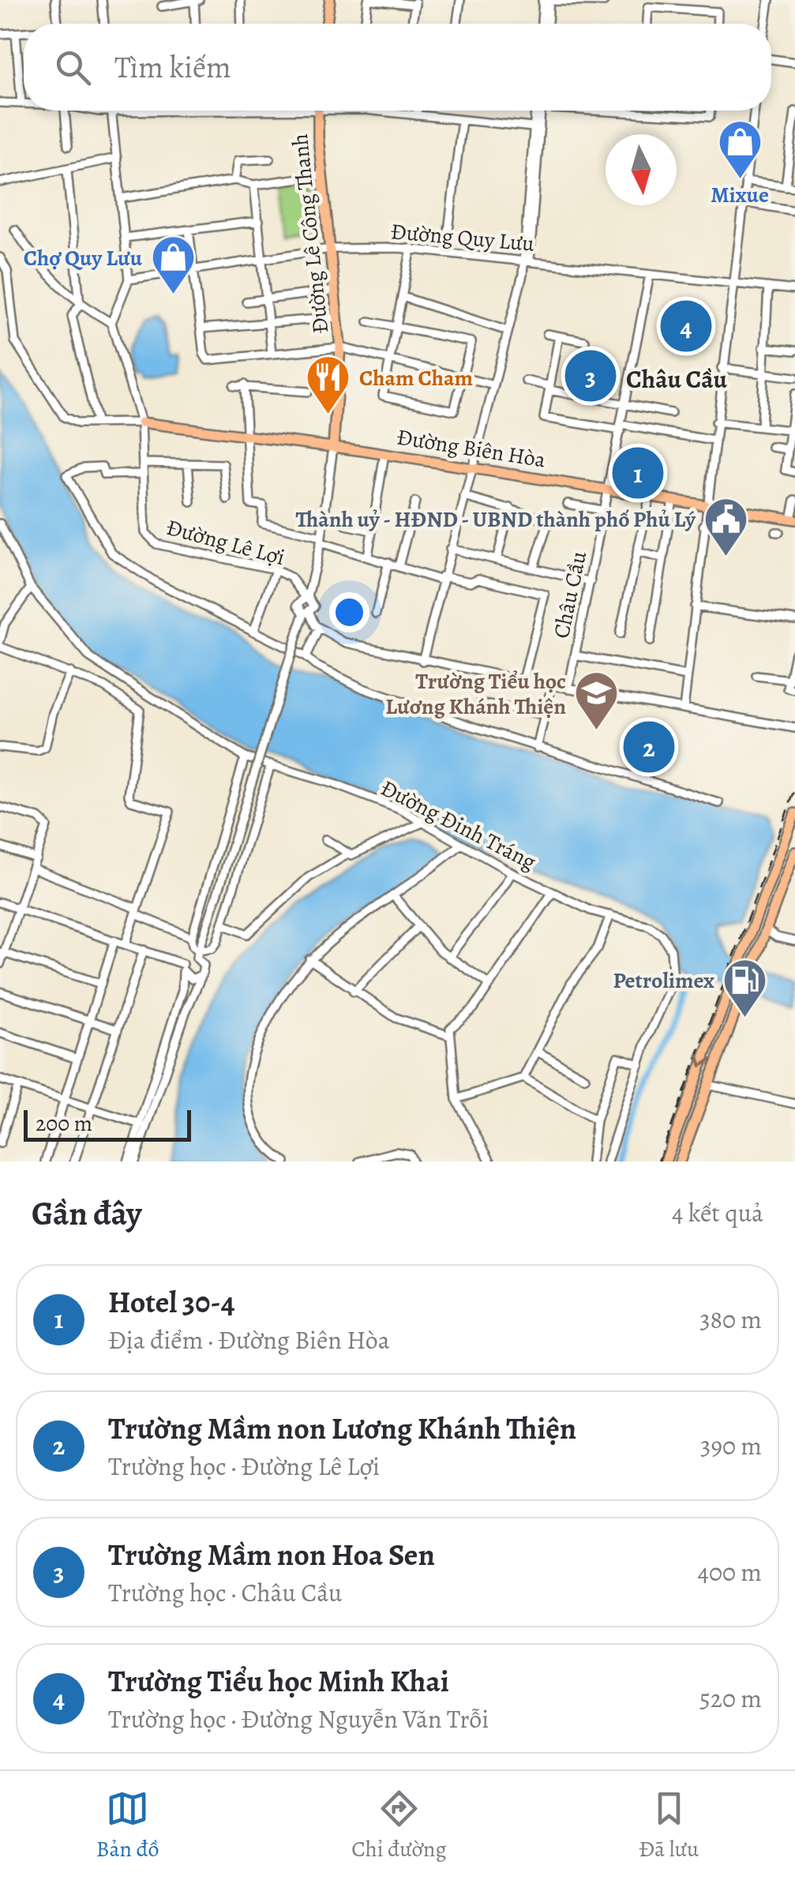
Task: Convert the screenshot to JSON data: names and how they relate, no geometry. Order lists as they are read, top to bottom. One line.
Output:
{"streets":{"main road":["Đường Lê Công Thanh","Đường Biên Hòa"],"street":["Đường Quy Lưu","Đường Lê Lợi","Châu Cầu","Đường Đinh Tráng"]},"crossings":[["Đường Lê Công Thanh","Đường Quy Lưu"],["Đường Lê Công Thanh","Đường Biên Hòa"],["Đường Lê Công Thanh","Đường Lê Lợi"],["Đường Quy Lưu","Châu Cầu"],["Đường Biên Hòa","Đường Lê Lợi"],["Đường Biên Hòa","Châu Cầu"]],"districts":["Châu Cầu"],"places":{"shop":["Mixue","Chợ Quy Lưu"],"restaurant":["Cham Cham"],"public building":["Thành uỷ - HĐND - UBND thành phố Phủ Lý"],"school or university":["Trường Tiểu học Lương Khánh Thiện"],"fuel station":["Petrolimex"]},"scale_bar":"200 m","north":"bottom","page":{"search":"Tìm kiếm","pins":["4","3","1","2"],"scale":"200 m","heading":["Gần đây","4 kết quả"],"list":[{"mark":"1","name":"Hotel 30-4","note":"Địa điểm · Đường Biên Hòa","value":"380 m"},{"mark":"2","name":"Trường Mầm non Lương Khánh Thiện","note":"Trường học · Đường Lê Lợi","value":"390 m"},{"mark":"3","name":"Trường Mầm non Hoa Sen","note":"Trường học · Châu Cầu","value":"400 m"},{"mark":"4","name":"Trường Tiểu học Minh Khai","note":"Trường học · Đường Nguyễn Văn Trỗi","value":"520 m"}],"nav":["Bản đồ","Chỉ đường","Đã lưu"]}}
